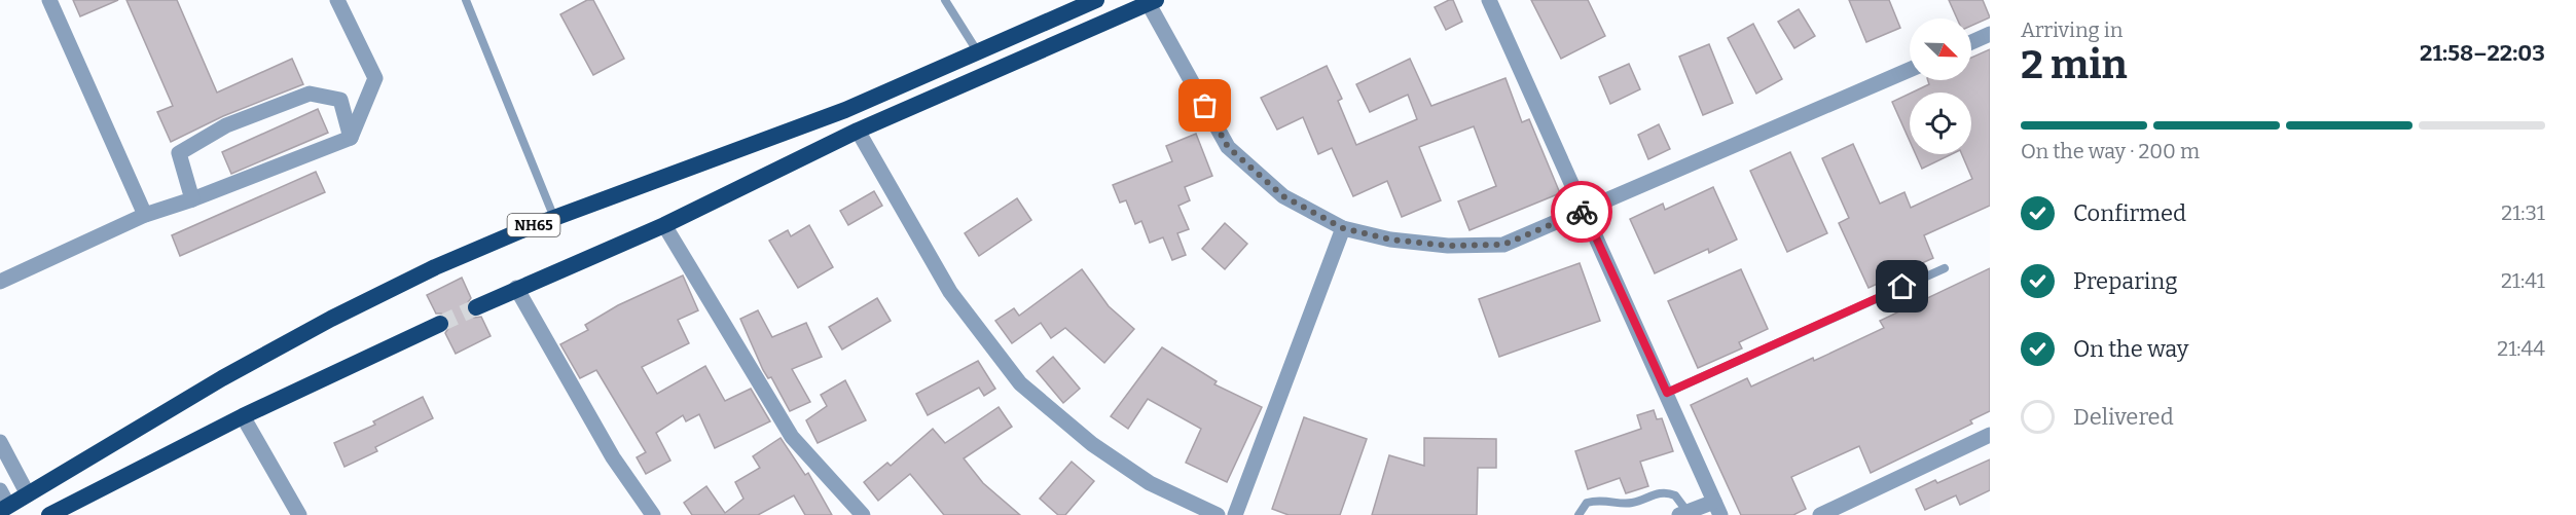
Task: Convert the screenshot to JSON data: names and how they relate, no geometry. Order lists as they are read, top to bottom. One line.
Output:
{"streets":{"highway":["NH65"]},"north":"bottom right","page":{"heading":["2 min","Arriving in","21:58–22:03"],"bar":"On the way · 200 m","list":[["Confirmed","21:31"],["Preparing","21:41"],["On the way","21:44"],"Delivered"]}}
